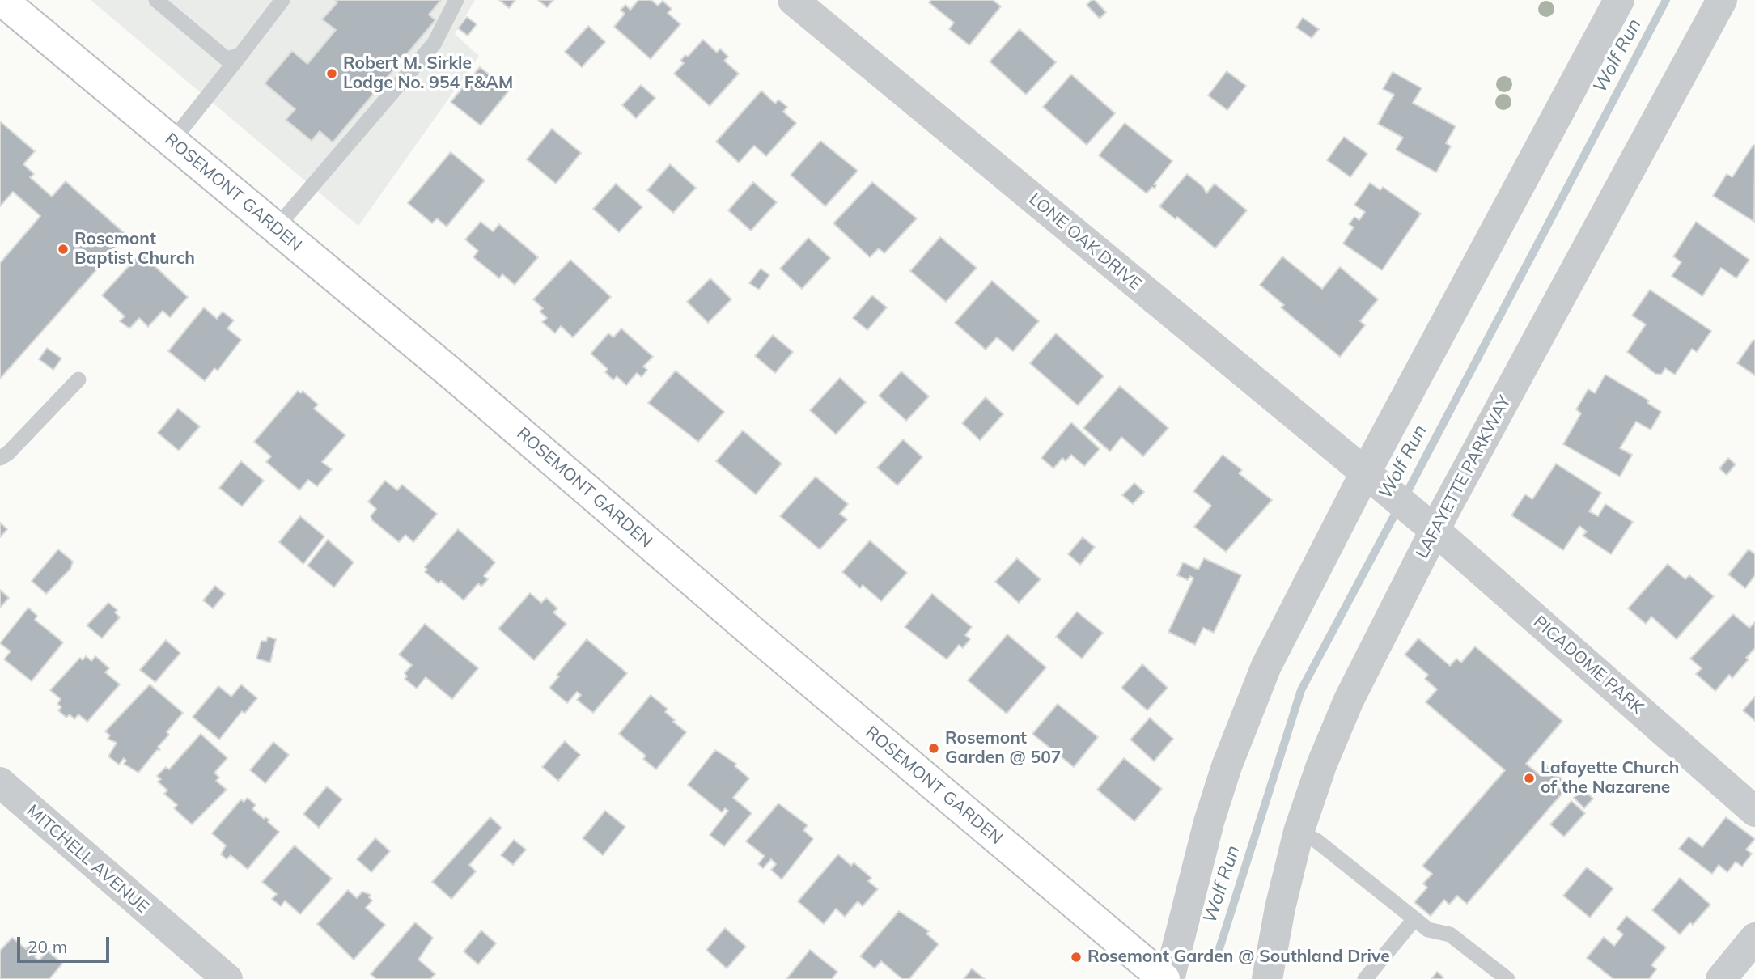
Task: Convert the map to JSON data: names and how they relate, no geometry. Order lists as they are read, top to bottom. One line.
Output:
{"streets":{"main road":["ROSEMONT GARDEN"],"street":["LONE OAK DRIVE","LAFAYETTE PARKWAY","PICADOME PARK","MITCHELL AVENUE"]},"crossings":[["LONE OAK DRIVE","LAFAYETTE PARKWAY"],["LONE OAK DRIVE","PICADOME PARK"],["LAFAYETTE PARKWAY","PICADOME PARK"]],"water":["Wolf Run"],"places":["Robert M. Sirkle Lodge No. 954 F&AM","Rosemont Baptist Church","Rosemont Garden @ 507","Lafayette Church of the Nazarene","Rosemont Garden @ Southland Drive"],"scale_bar":"20 m"}
